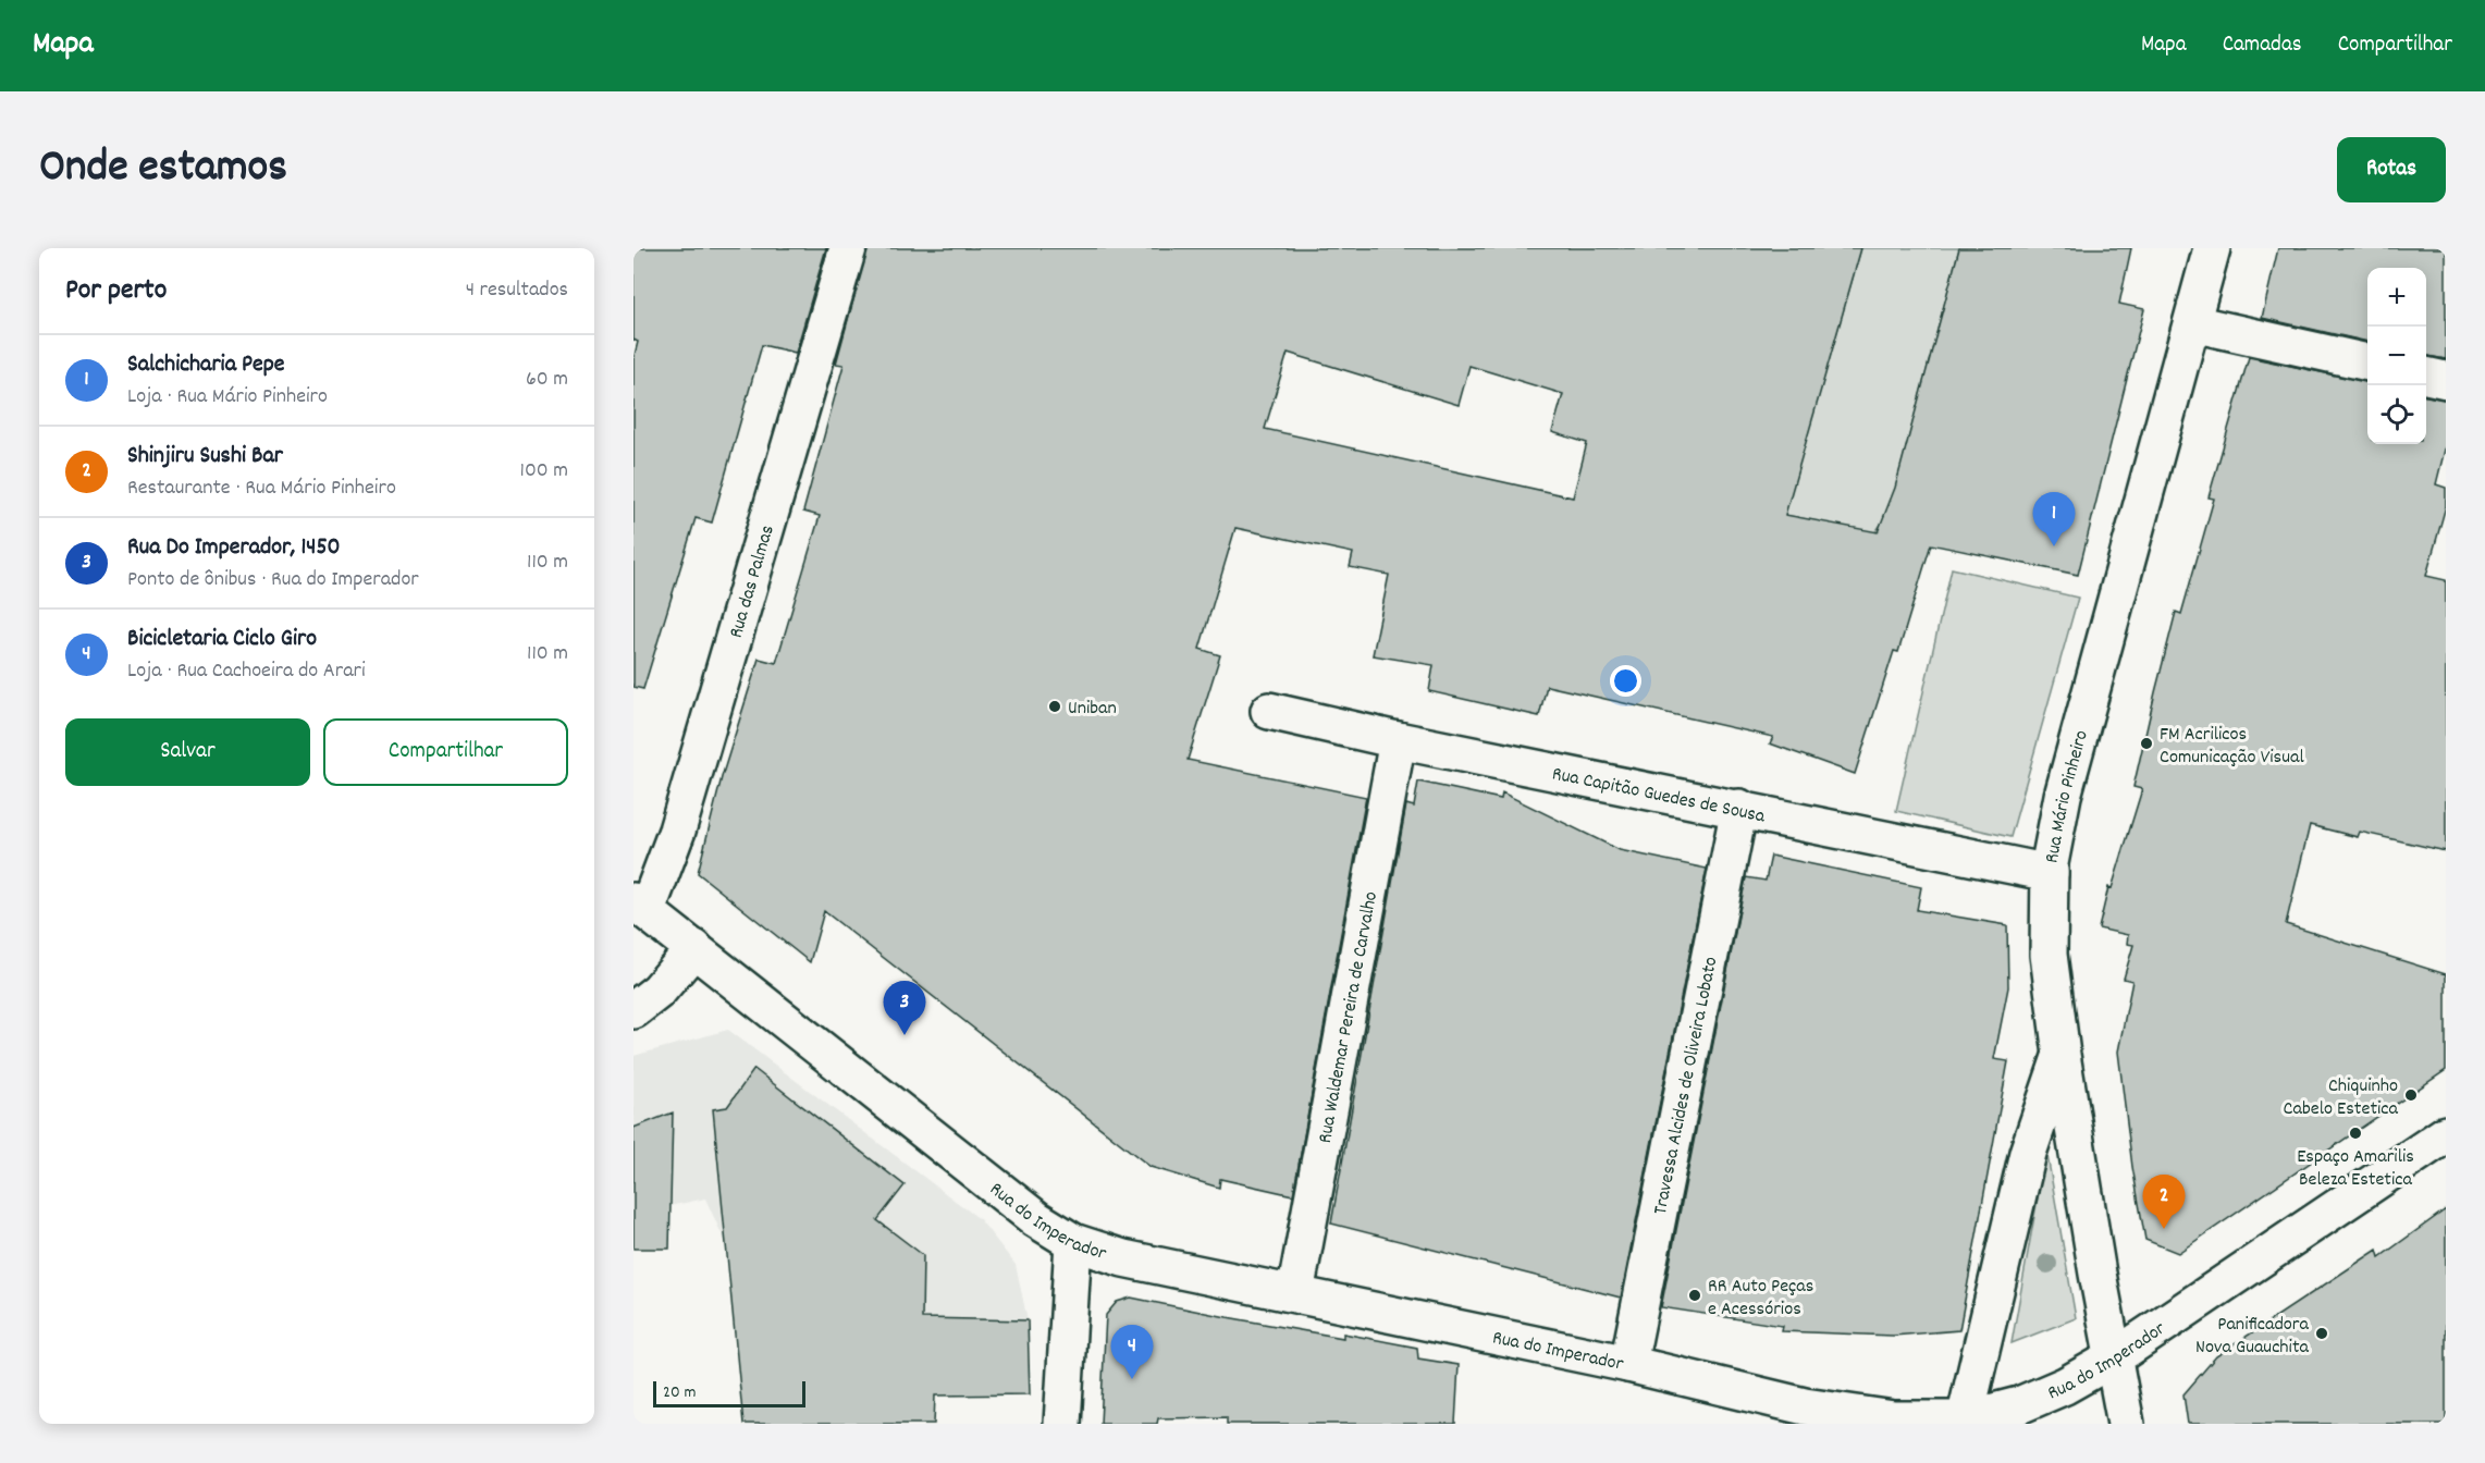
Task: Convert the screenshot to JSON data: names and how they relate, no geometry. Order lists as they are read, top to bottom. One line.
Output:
{"streets":{"street":["Rua das Palmas","Rua Capitão Guedes de Sousa","Rua Mário Pinheiro","Rua Waldemar Pereira de Carvalho","Travessa Alcides de Oliveira Lobato","Rua do Imperador"]},"crossings":[["Rua das Palmas","Rua do Imperador"],["Rua Capitão Guedes de Sousa","Rua Mário Pinheiro"],["Rua Capitão Guedes de Sousa","Rua Waldemar Pereira de Carvalho"],["Rua Capitão Guedes de Sousa","Travessa Alcides de Oliveira Lobato"],["Rua Mário Pinheiro","Rua do Imperador"],["Rua Waldemar Pereira de Carvalho","Rua do Imperador"],["Travessa Alcides de Oliveira Lobato","Rua do Imperador"]],"places":["Uniban","FM Acrilicos Comunicação Visual","Chiquinho Cabelo Estetica","Espaço Amarilis Beleza Estetica","RR Auto Peças e Acessórios","Panificadora Nova Guauchita"],"scale_bar":"20 m","page":{"header":"Mapa","nav":["Mapa","Camadas","Compartilhar"],"title":"Onde estamos","buttons":["Rotas",["Salvar","Compartilhar"]],"heading":["Por perto","4 resultados"],"map_buttons":["+","−"],"list":[{"mark":"1","name":"Salchicharia Pepe","note":"Loja · Rua Mário Pinheiro","value":"60 m"},{"mark":"2","name":"Shinjiru Sushi Bar","note":"Restaurante · Rua Mário Pinheiro","value":"100 m"},{"mark":"3","name":"Rua Do Imperador, 1450","note":"Ponto de ônibus · Rua do Imperador","value":"110 m"},{"mark":"4","name":"Bicicletaria Ciclo Giro","note":"Loja · Rua Cachoeira do Arari","value":"110 m"}],"pins":["1","3","2","4"],"scale":"20 m"}}
